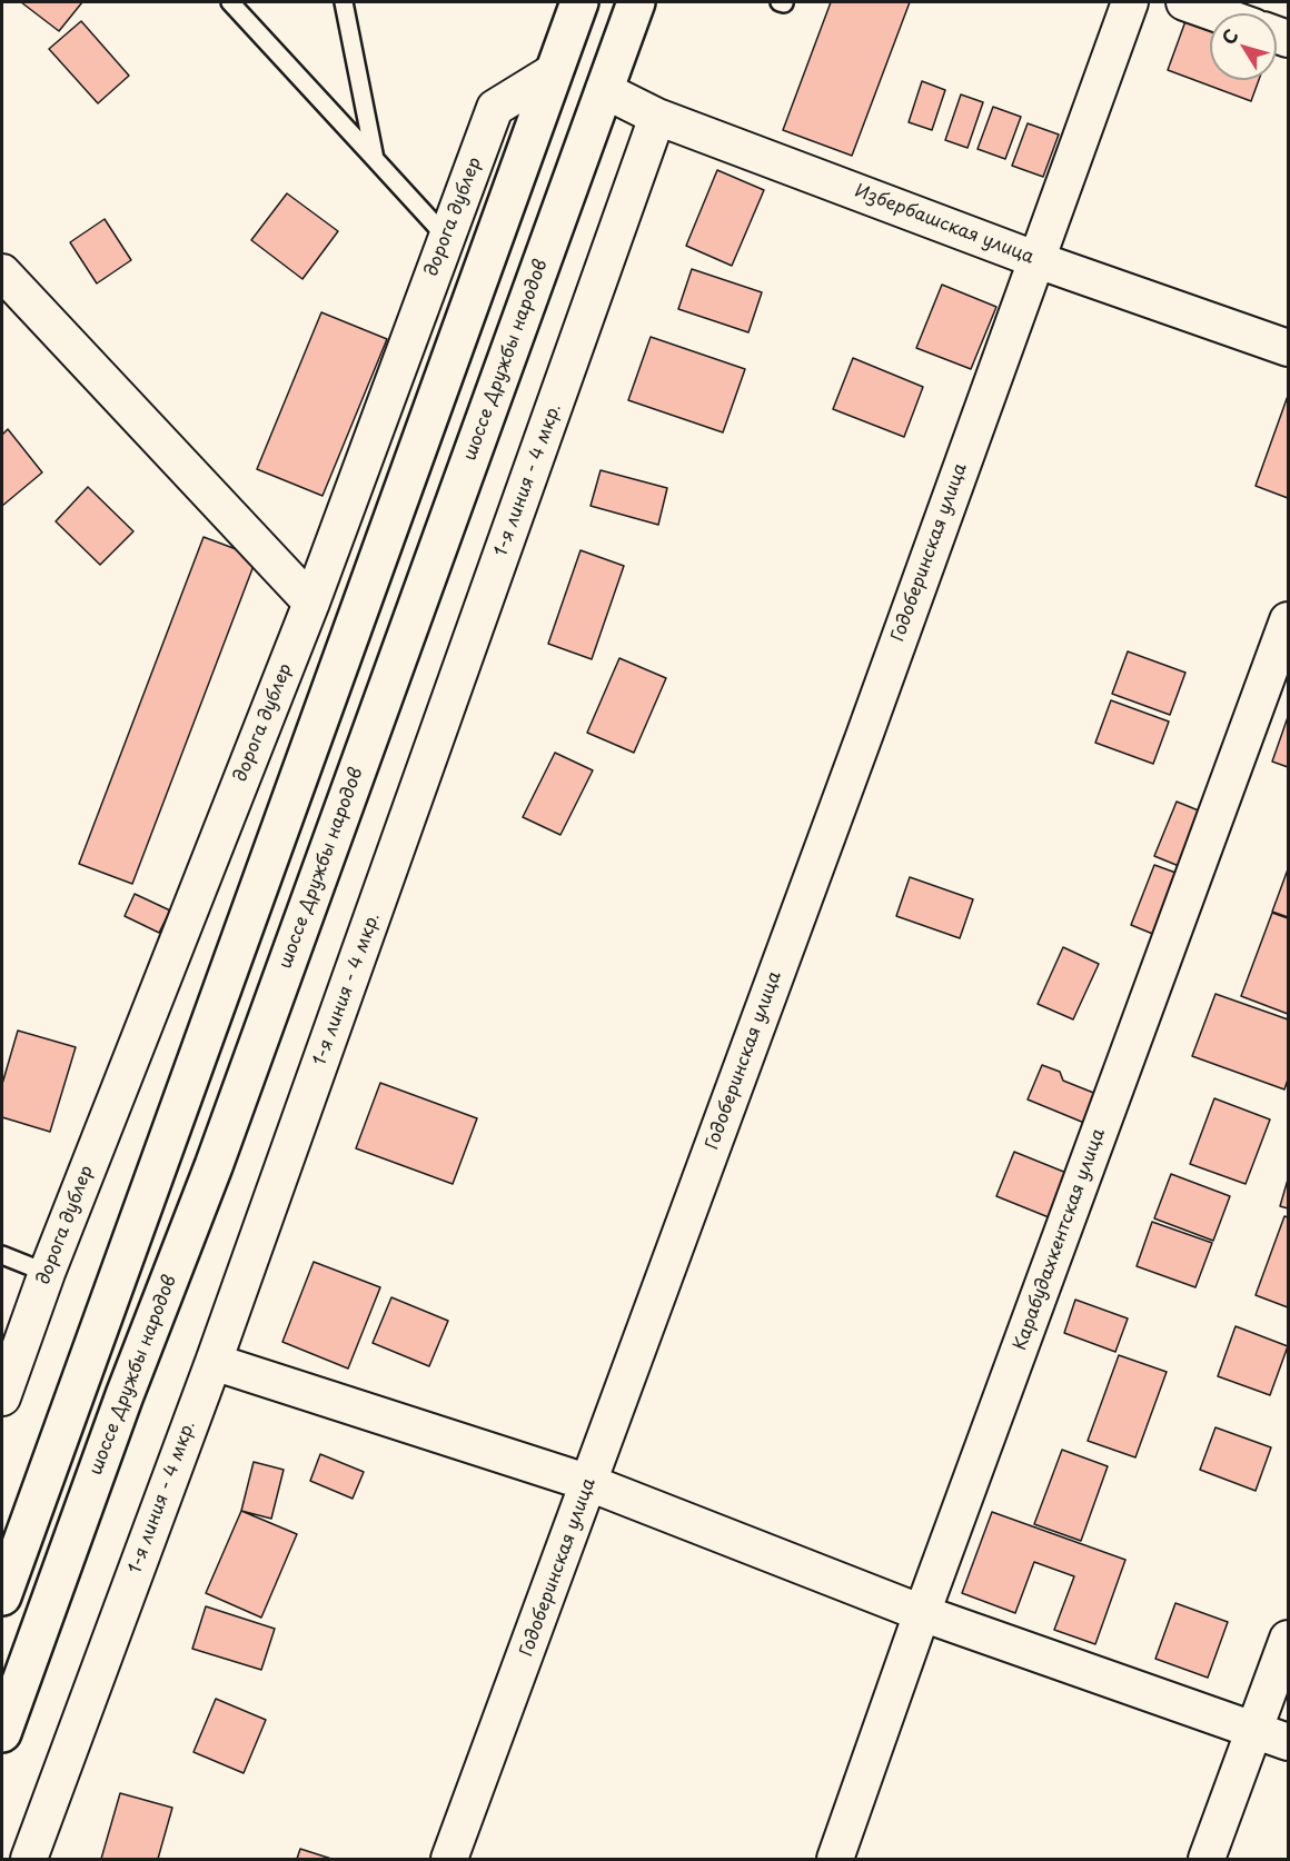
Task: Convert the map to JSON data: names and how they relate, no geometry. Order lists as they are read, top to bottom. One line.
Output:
{"streets":{"main road":["шоссе Дружбы народов"],"street":["дорога дублер","Избербашская улица","1-я линия - 4 мкр.","Годоберинская улица","Карабудахкентская улица"]},"crossings":[["Избербашская улица","шоссе Дружбы народов"],["Избербашская улица","1-я линия - 4 мкр."],["Избербашская улица","Годоберинская улица"]],"north":"top left"}
